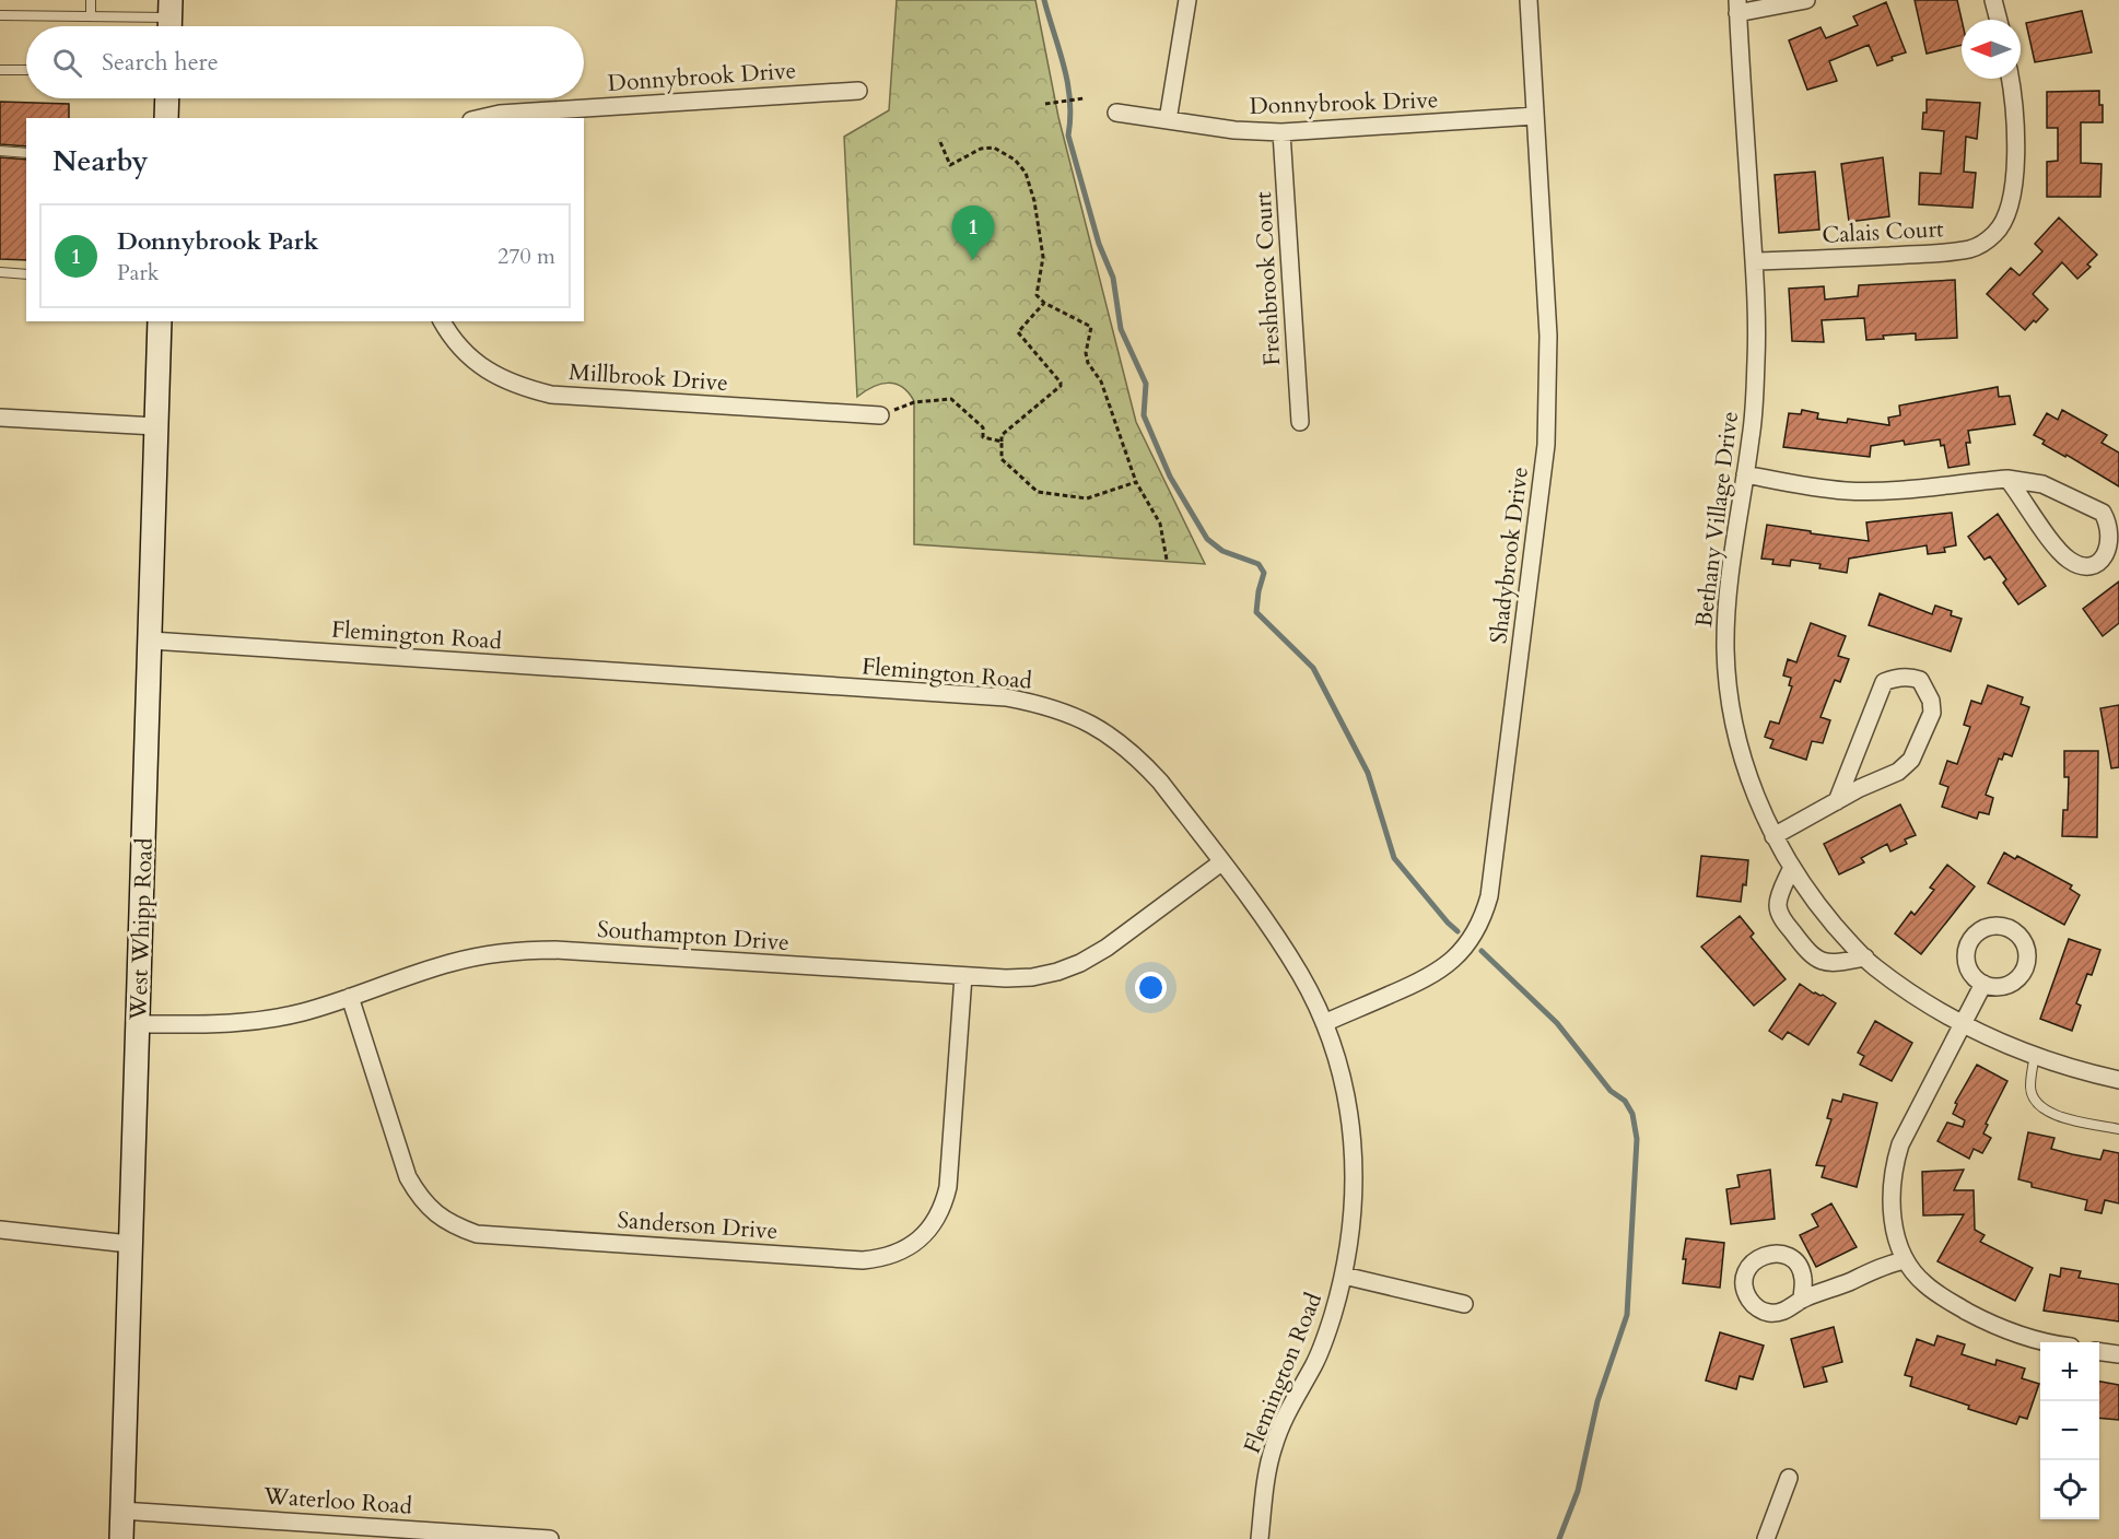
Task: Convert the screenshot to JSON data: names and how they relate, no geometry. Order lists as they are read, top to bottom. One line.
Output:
{"streets":{"street":["Donnybrook Drive","Calais Court","Freshbrook Court","Millbrook Drive","Bethany Village Drive","Shadybrook Drive","Flemington Road","West Whipp Road","Southampton Drive","Sanderson Drive","Waterloo Road"]},"crossings":[["Donnybrook Drive","Freshbrook Court"],["Donnybrook Drive","Shadybrook Drive"],["Calais Court","Bethany Village Drive"],["Shadybrook Drive","Flemington Road"],["Flemington Road","West Whipp Road"],["Flemington Road","Southampton Drive"],["West Whipp Road","Southampton Drive"],["West Whipp Road","Waterloo Road"],["Southampton Drive","Sanderson Drive"]],"north":"left","page":{"search":"Search here","heading":"Nearby","list":[{"mark":"1","name":"Donnybrook Park","note":"Park","value":"270 m"}],"pins":"1","map_buttons":["+","−"]}}
